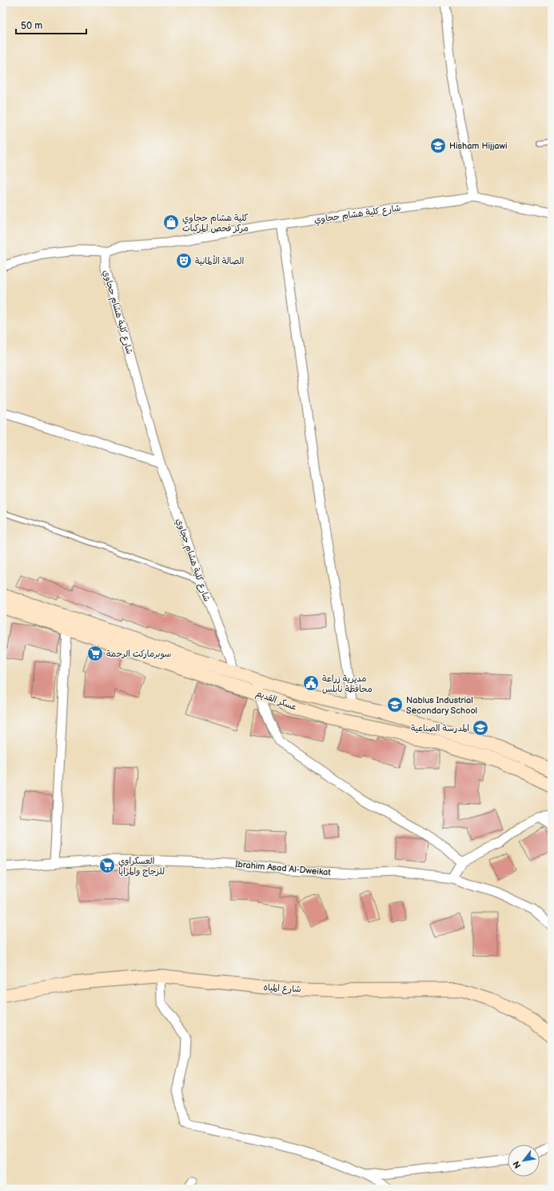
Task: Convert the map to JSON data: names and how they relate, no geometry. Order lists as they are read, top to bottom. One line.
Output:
{"streets":{"street":["شارع كلية هشام حجاوي","عسكر القديم","Ibrahim Asad Al-Dweikat","شارع المياه"]},"crossings":[["شارع كلية هشام حجاوي","عسكر القديم"]],"places":{"school or university":["Hisham Hijjawi","Nablus Industrial Secondary School","المدرسة الصناعية"],"shop":["كلية هشام حجاوي مركز فحص المركبات"],"theatre":["الصالة الألمانية"],"supermarket":["سوبرماركت الرحمة","العسكراوي للزجاج والمرايا"],"public building":["مديرية زراعة محافظة نابلس"]},"scale_bar":"50 m","north":"bottom left"}
